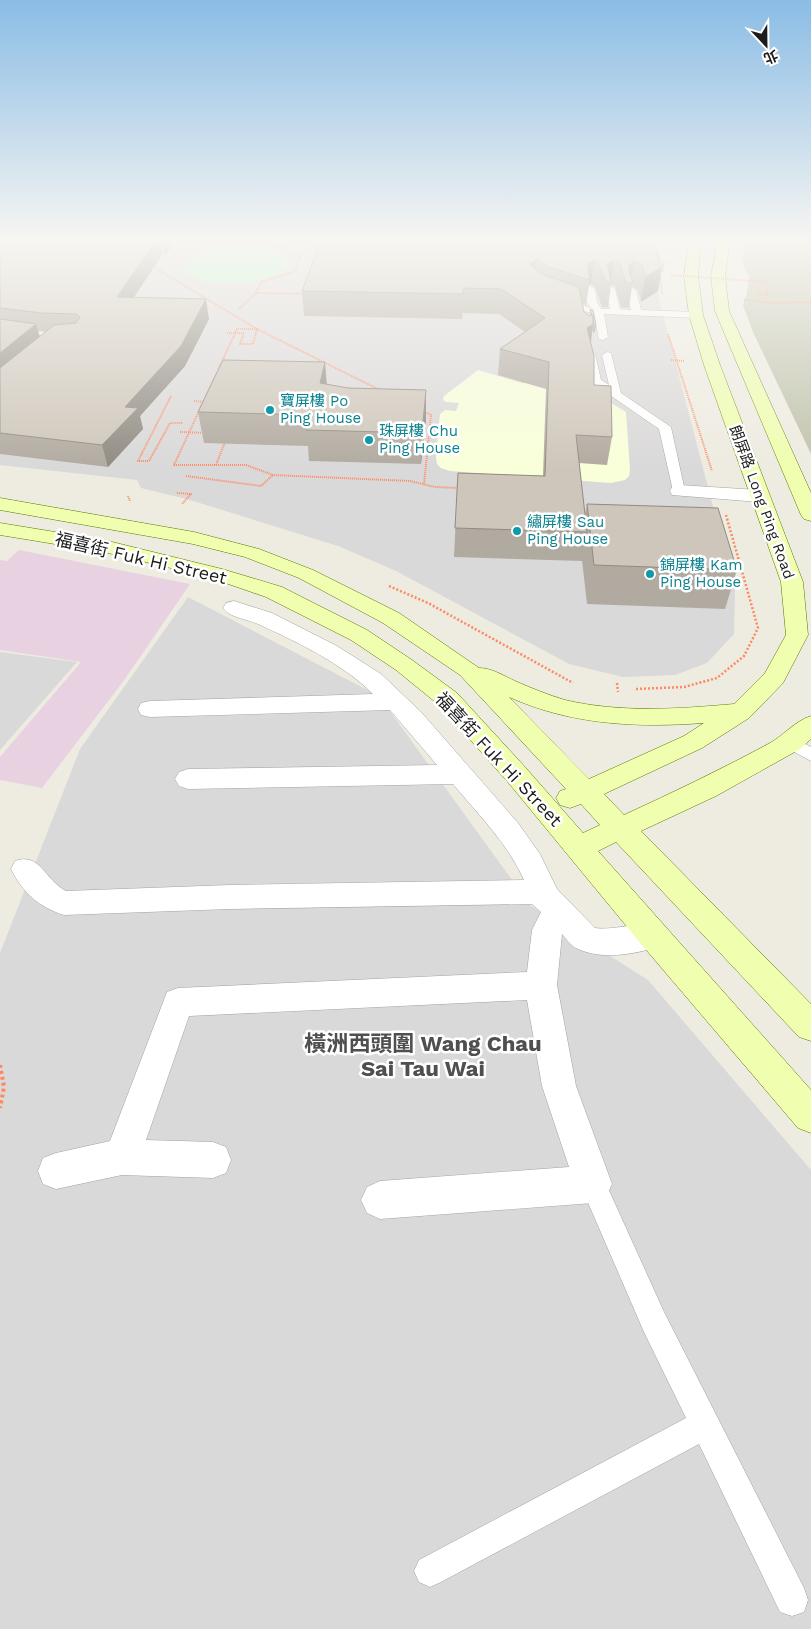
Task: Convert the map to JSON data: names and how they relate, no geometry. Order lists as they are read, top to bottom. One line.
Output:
{"streets":{"main road":["朗屏路 Long Ping Road","福喜街 Fuk Hi Street"]},"crossings":[["朗屏路 Long Ping Road","福喜街 Fuk Hi Street"]],"districts":["橫洲西頭圍 Wang Chau Sai Tau Wai"],"places":["寶屏樓 Po Ping House","珠屏樓 Chu Ping House","繡屏樓 Sau Ping House","錦屏樓 Kam Ping House"],"north":"bottom"}
